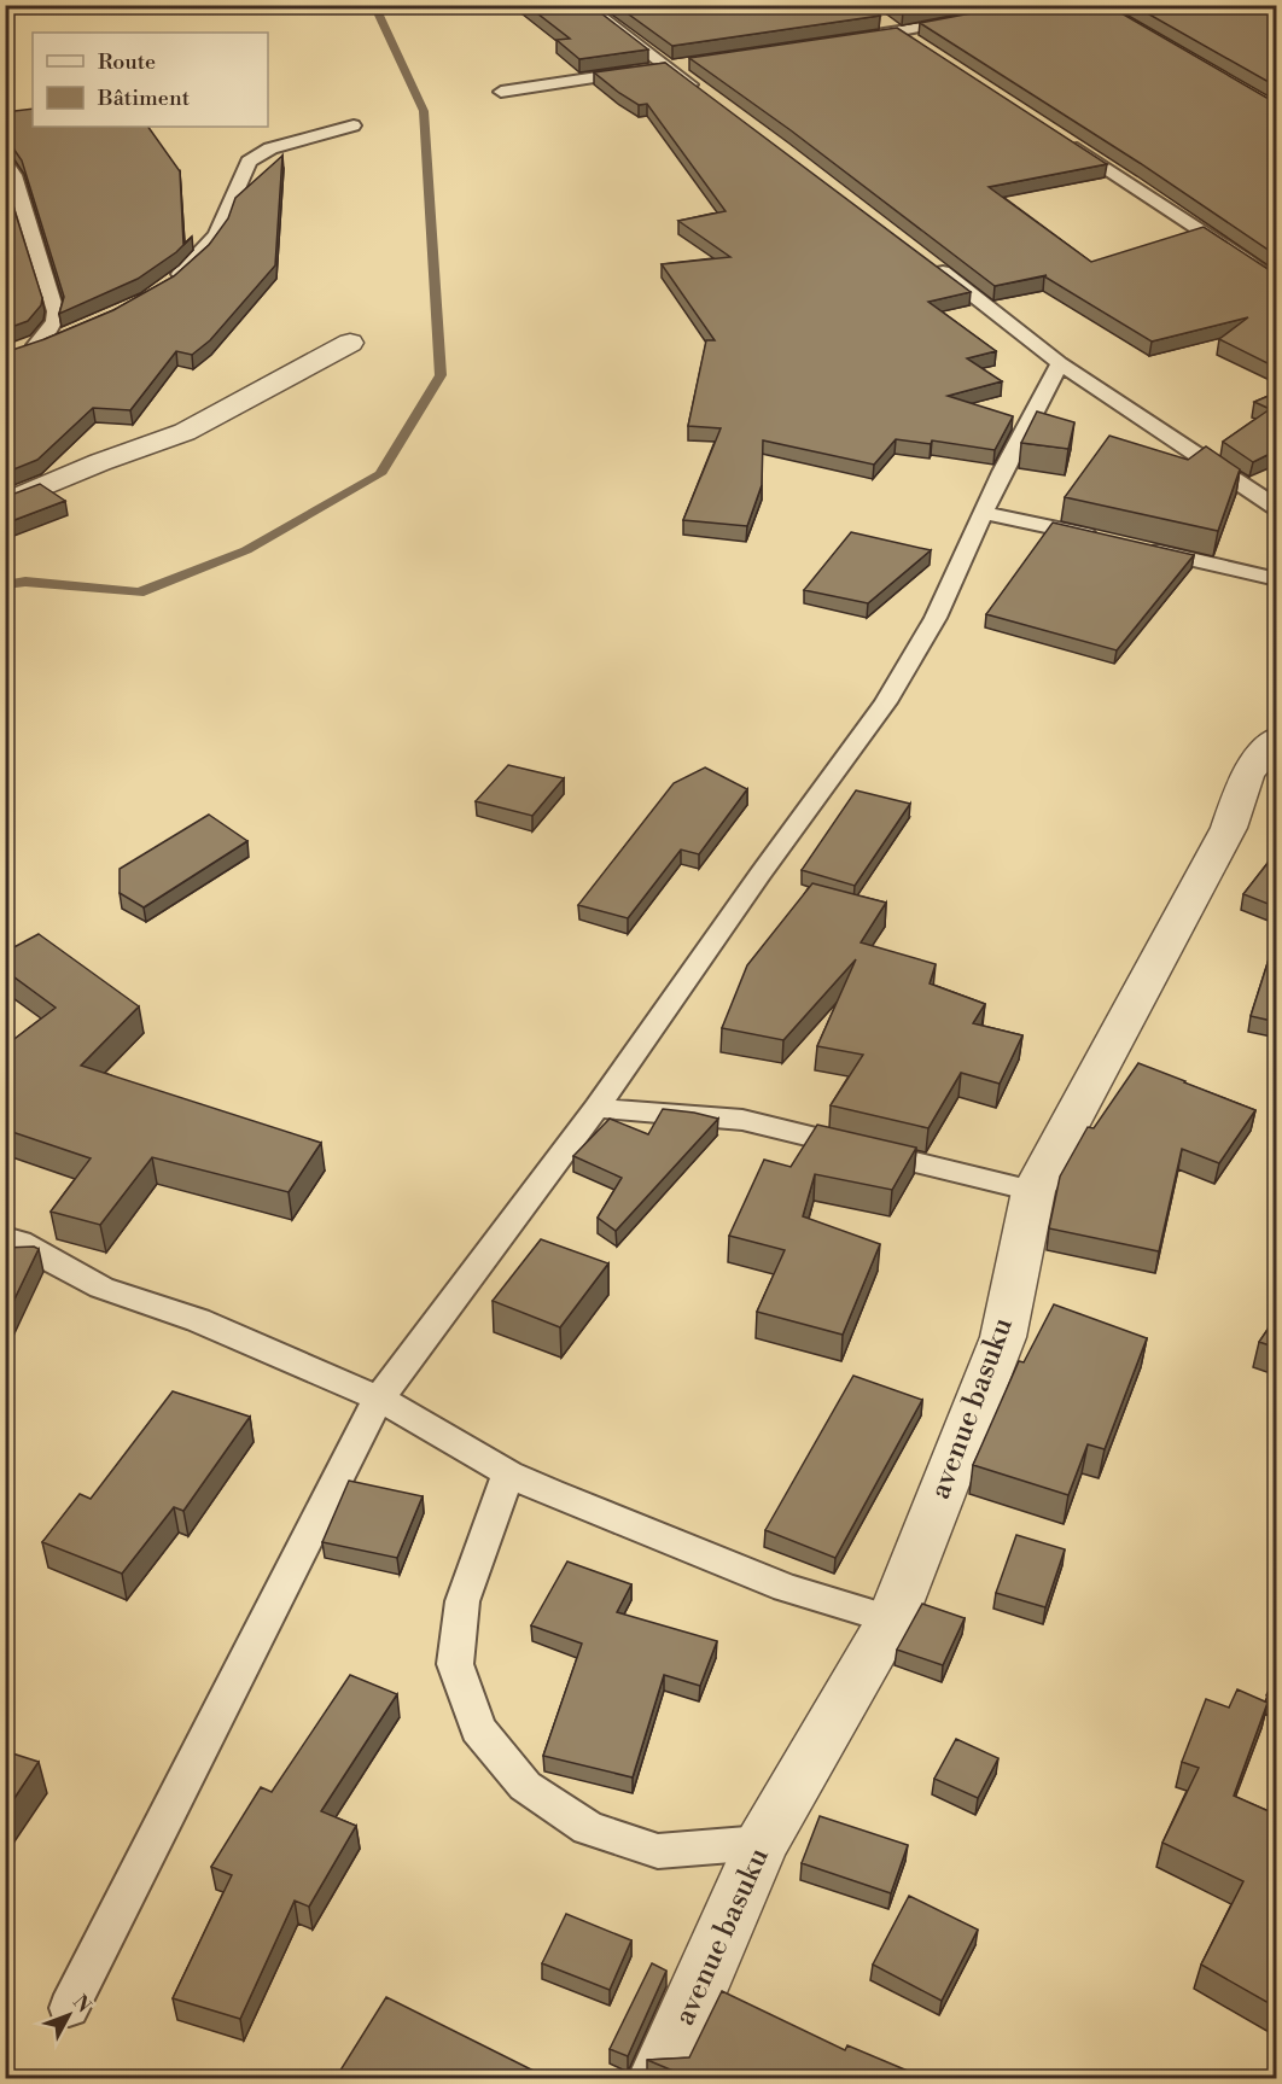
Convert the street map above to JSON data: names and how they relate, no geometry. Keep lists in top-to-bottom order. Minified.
{"streets":{"street":["avenue basuku"]},"legend":["Route","Bâtiment"],"north":"top right"}
